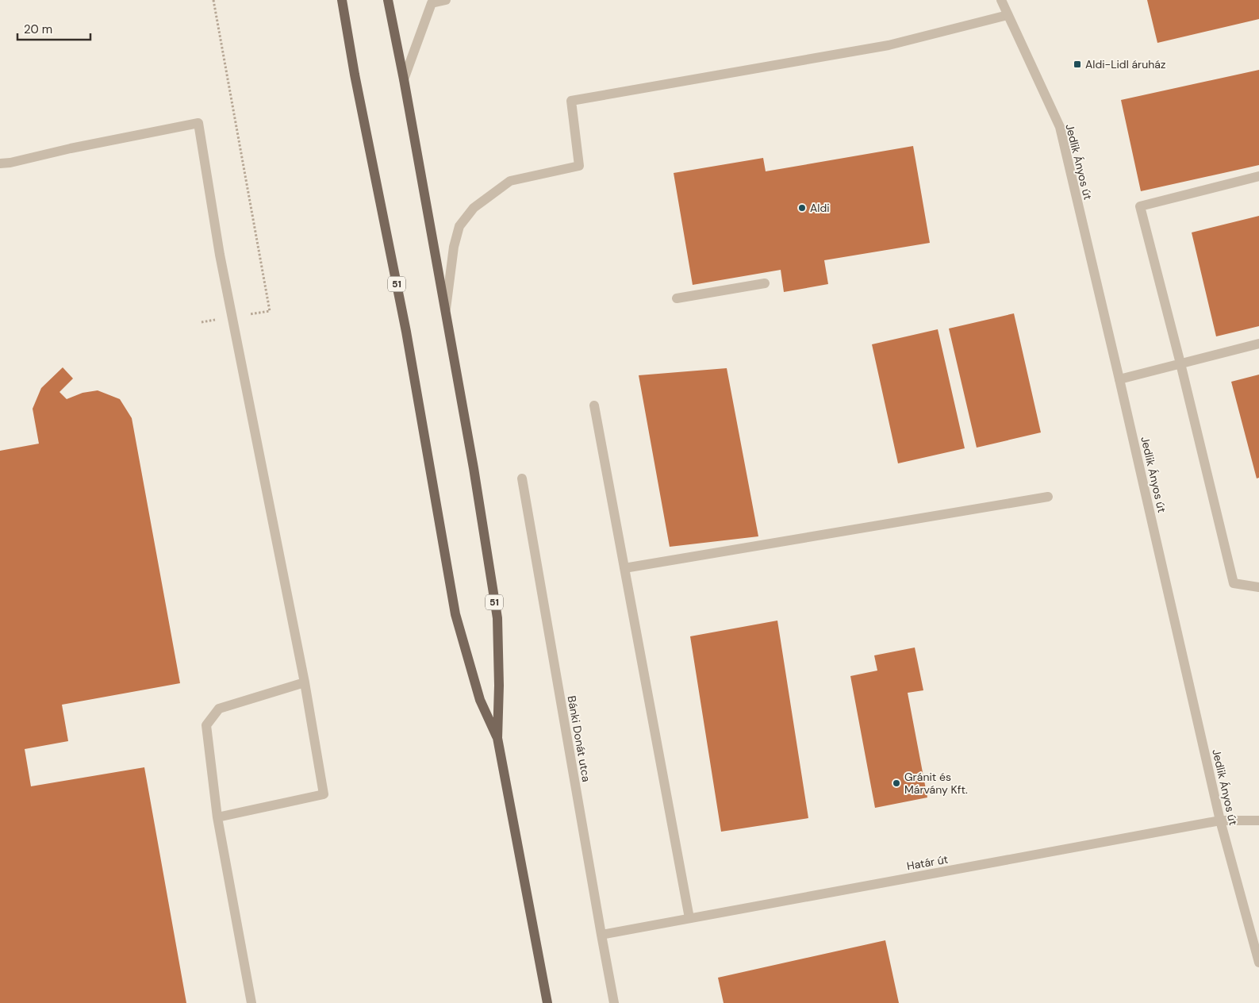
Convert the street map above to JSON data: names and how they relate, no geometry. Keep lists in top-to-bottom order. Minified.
{"streets":{"main road":["51"],"street":["Jedlik Ányos út","Bánki Donát utca","Határ út"]},"crossings":[["Jedlik Ányos út","Határ út"],["Bánki Donát utca","Határ út"]],"places":{"transit":["Aldi-Lidl áruház"],"other":["Aldi","Gránit és Márvány Kft."]},"scale_bar":"20 m"}
